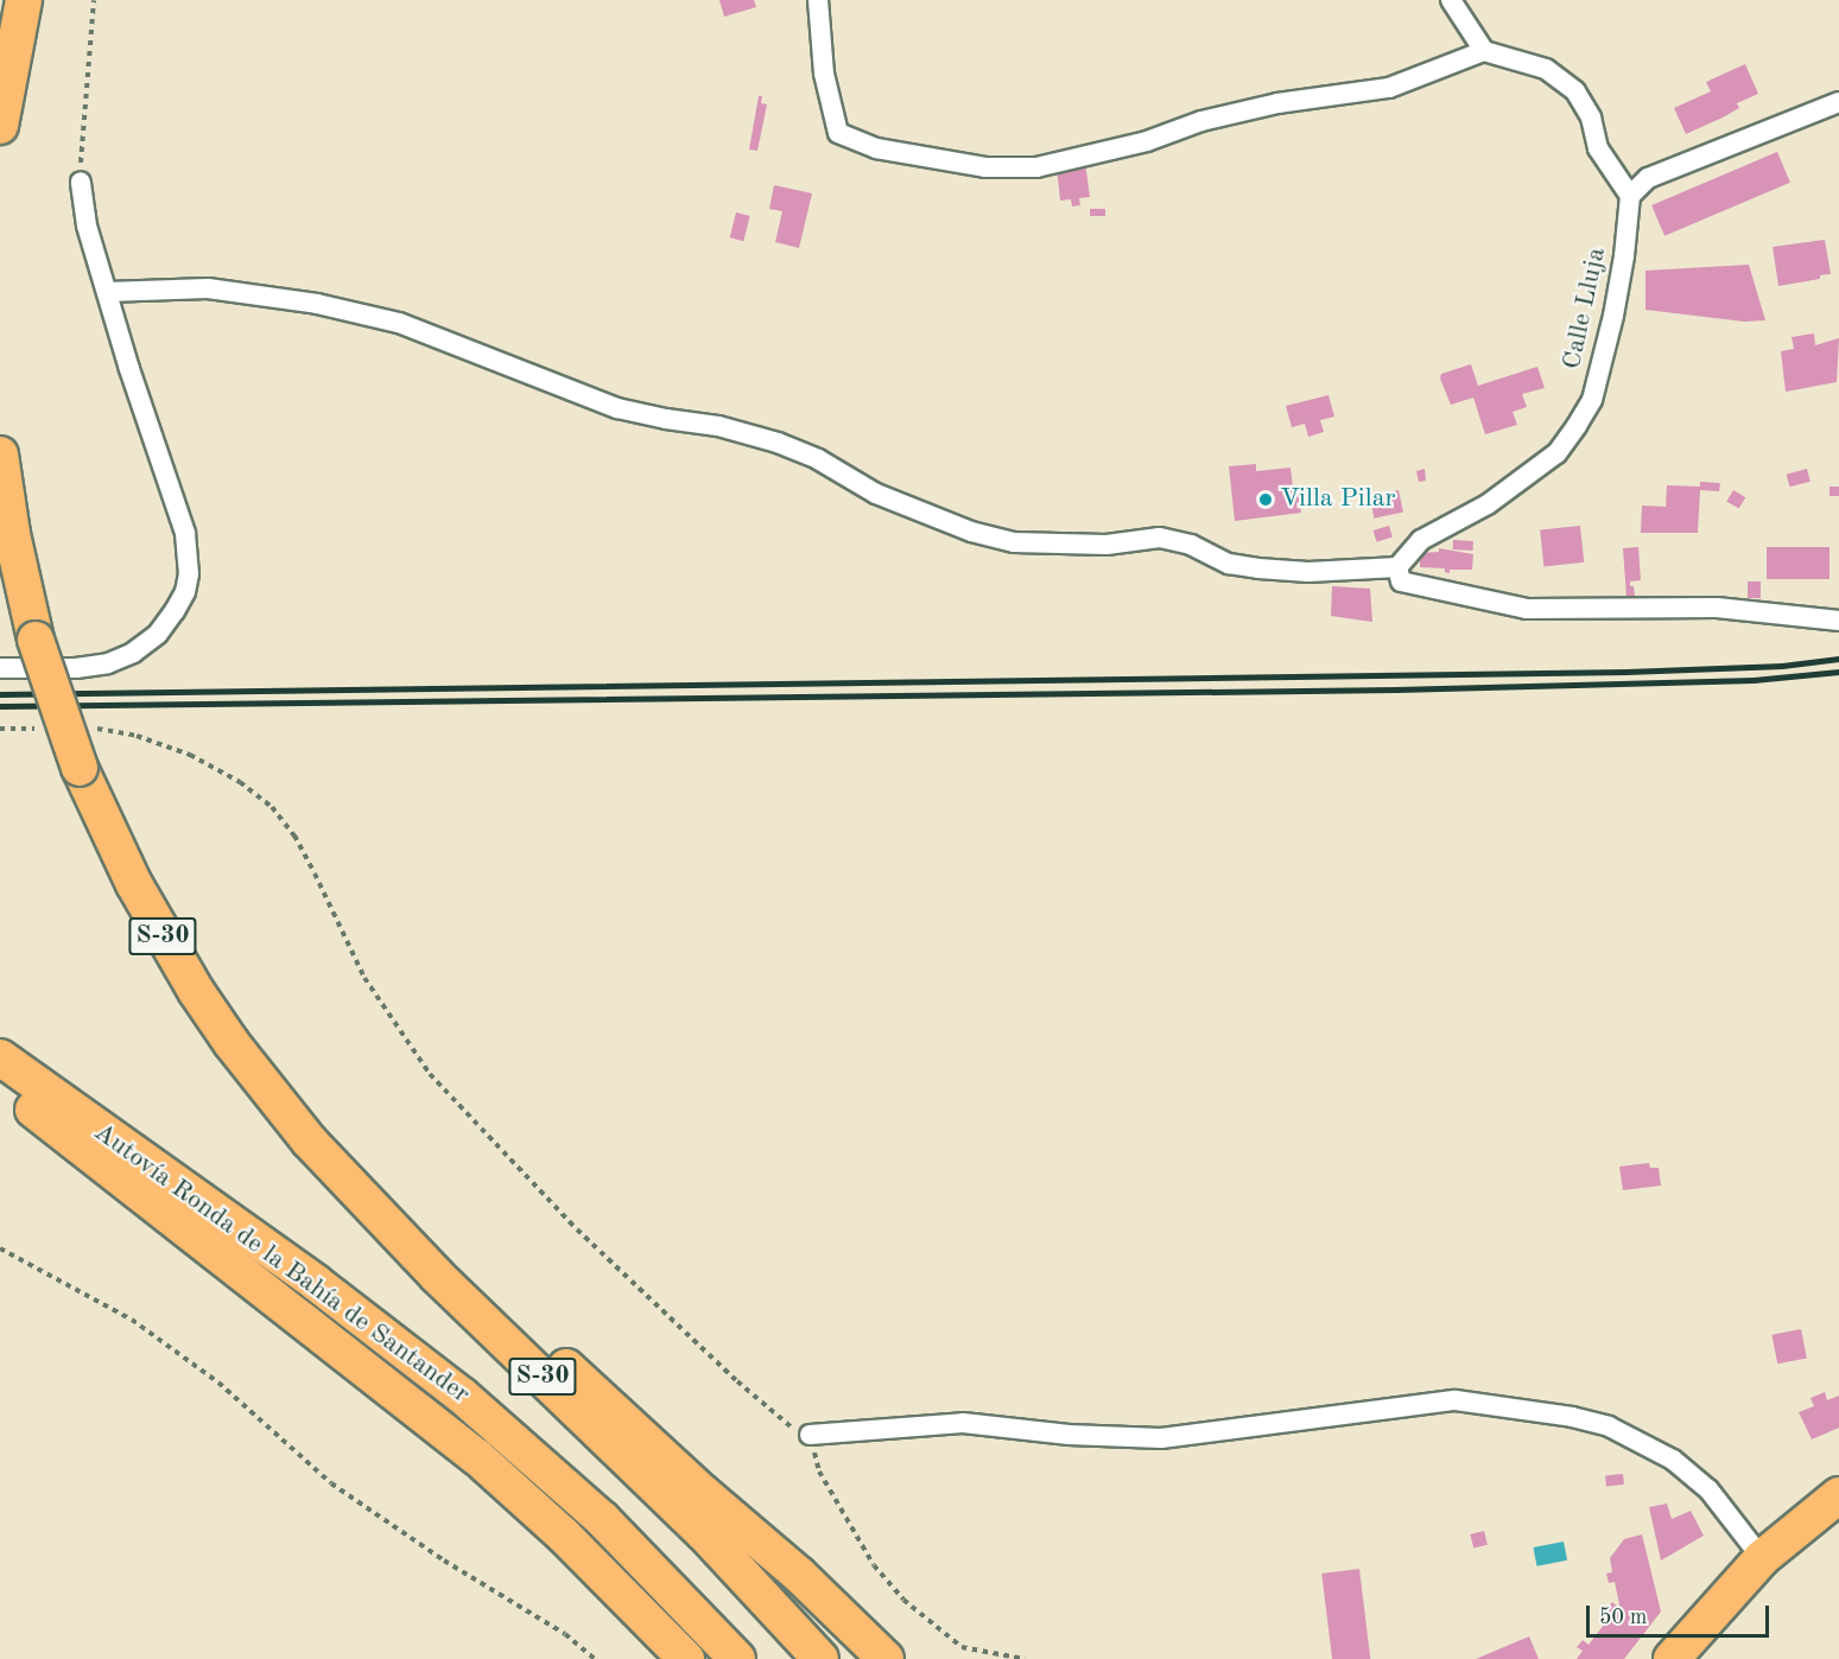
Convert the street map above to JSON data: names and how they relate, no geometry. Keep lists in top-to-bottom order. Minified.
{"streets":{"highway":["S-30","Autovía Ronda de la Bahía de Santander"],"street":["Calle Lluja"]},"places":["Villa Pilar"],"scale_bar":"50 m"}
